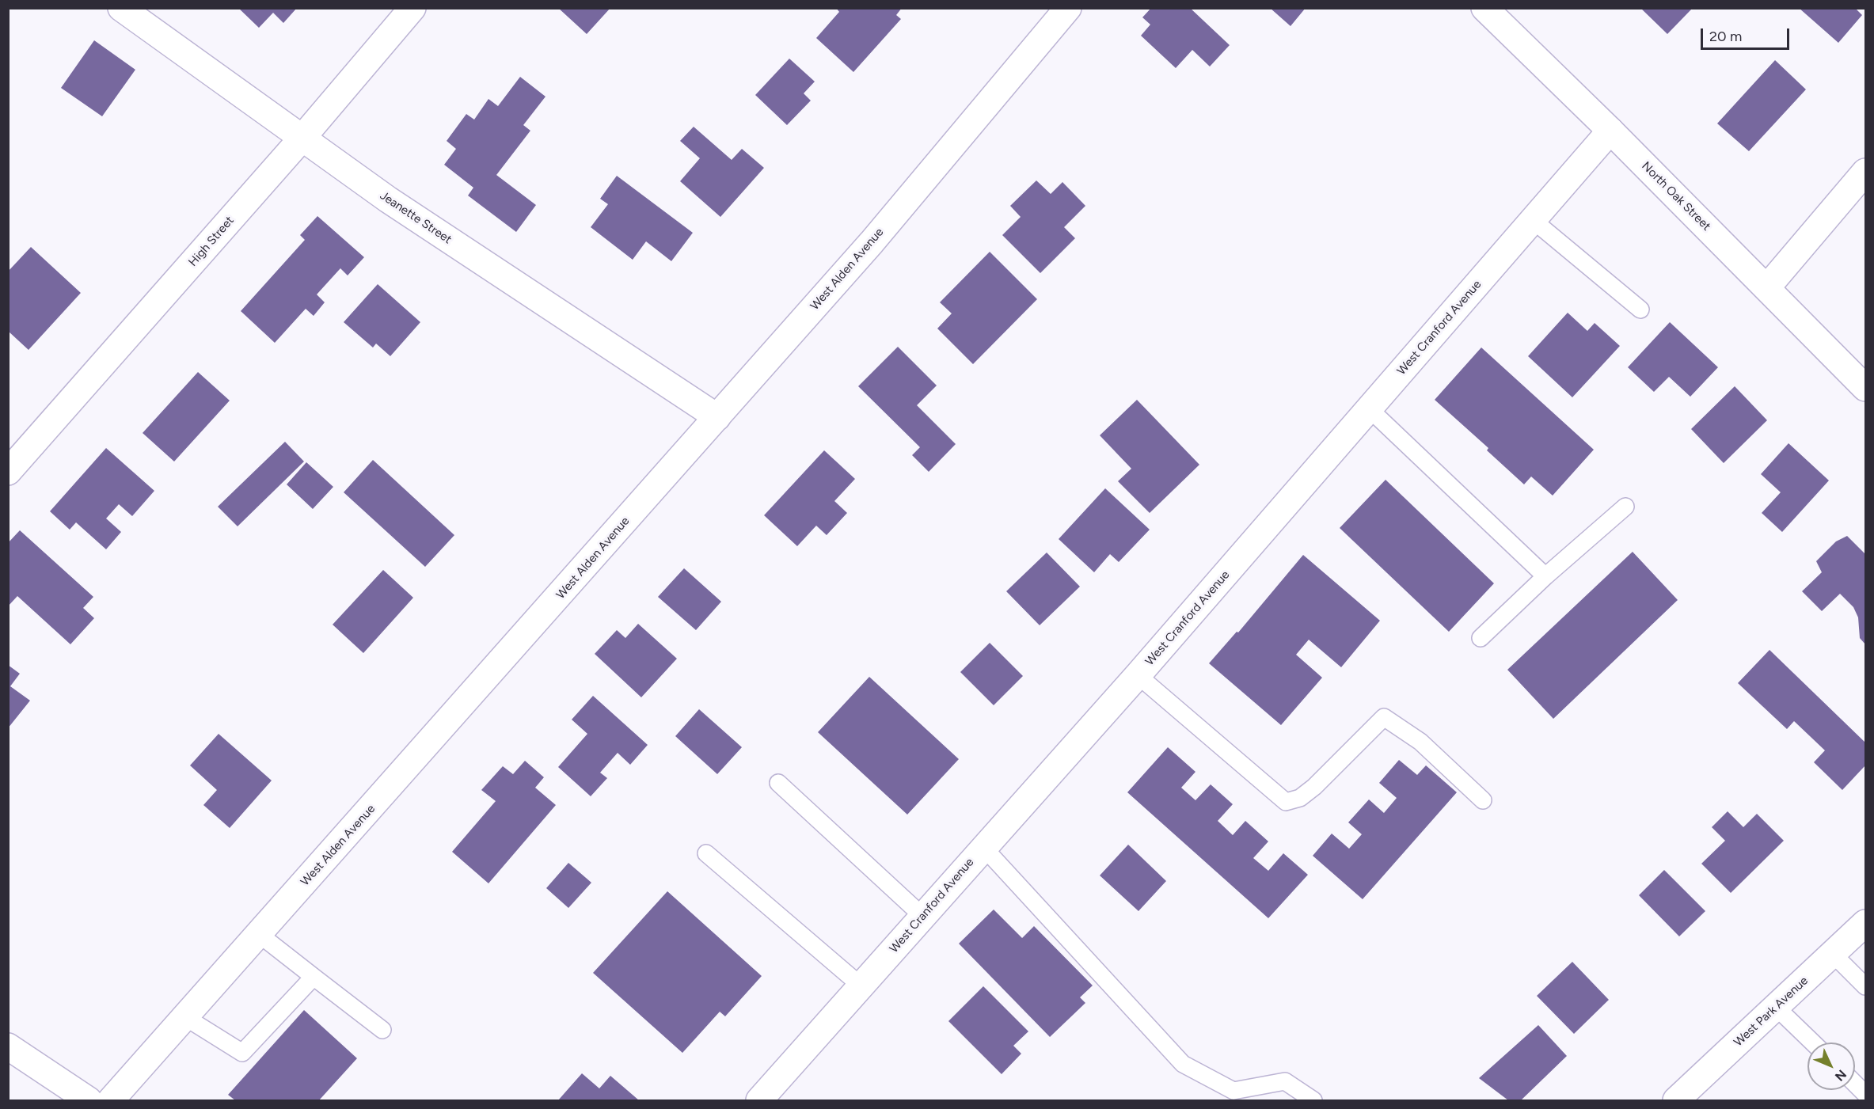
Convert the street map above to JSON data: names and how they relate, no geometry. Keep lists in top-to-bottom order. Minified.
{"streets":{"street":["North Oak Street","Jeanette Street","High Street","West Alden Avenue","West Cranford Avenue","West Park Avenue"]},"crossings":[["North Oak Street","West Cranford Avenue"],["Jeanette Street","High Street"],["Jeanette Street","West Alden Avenue"]],"scale_bar":"20 m","north":"bottom right"}
